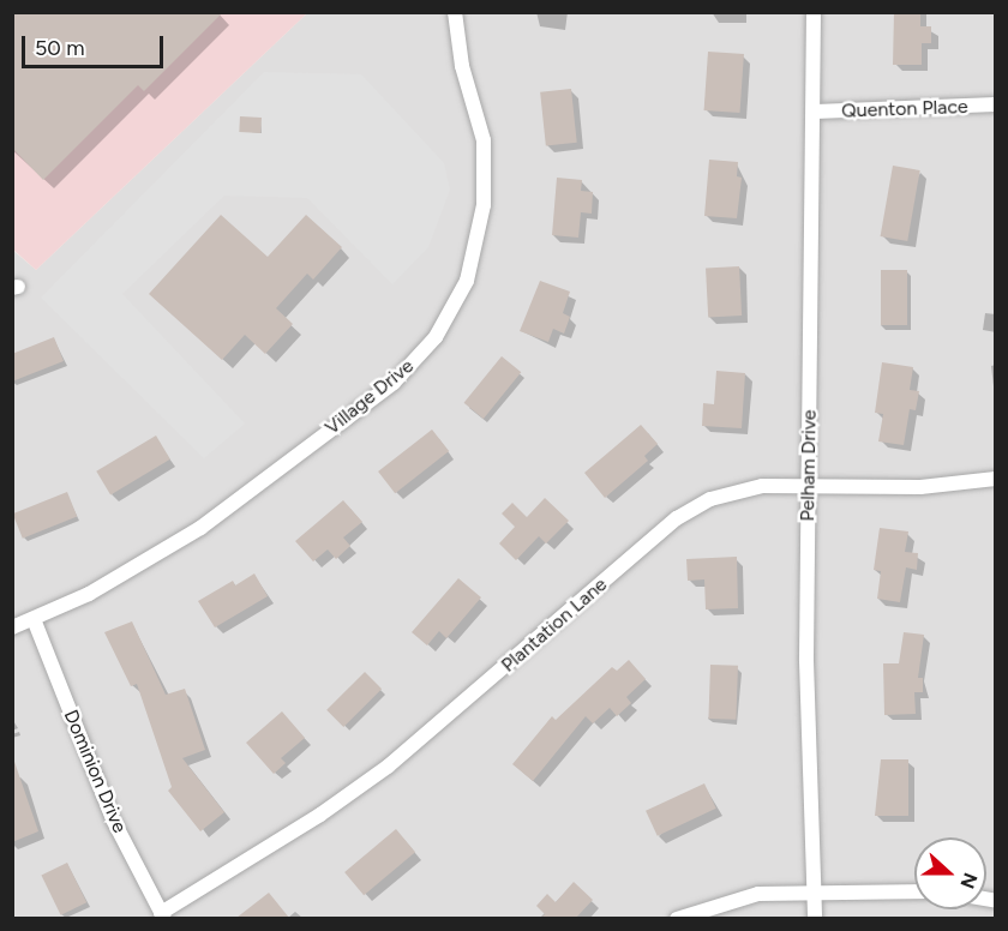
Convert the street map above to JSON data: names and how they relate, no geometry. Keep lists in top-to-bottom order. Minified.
{"streets":{"street":["Quenton Place","Village Drive","Pelham Drive","Plantation Lane","Dominion Drive"]},"crossings":[["Quenton Place","Pelham Drive"],["Village Drive","Dominion Drive"],["Pelham Drive","Plantation Lane"],["Plantation Lane","Dominion Drive"]],"scale_bar":"50 m","north":"right"}
